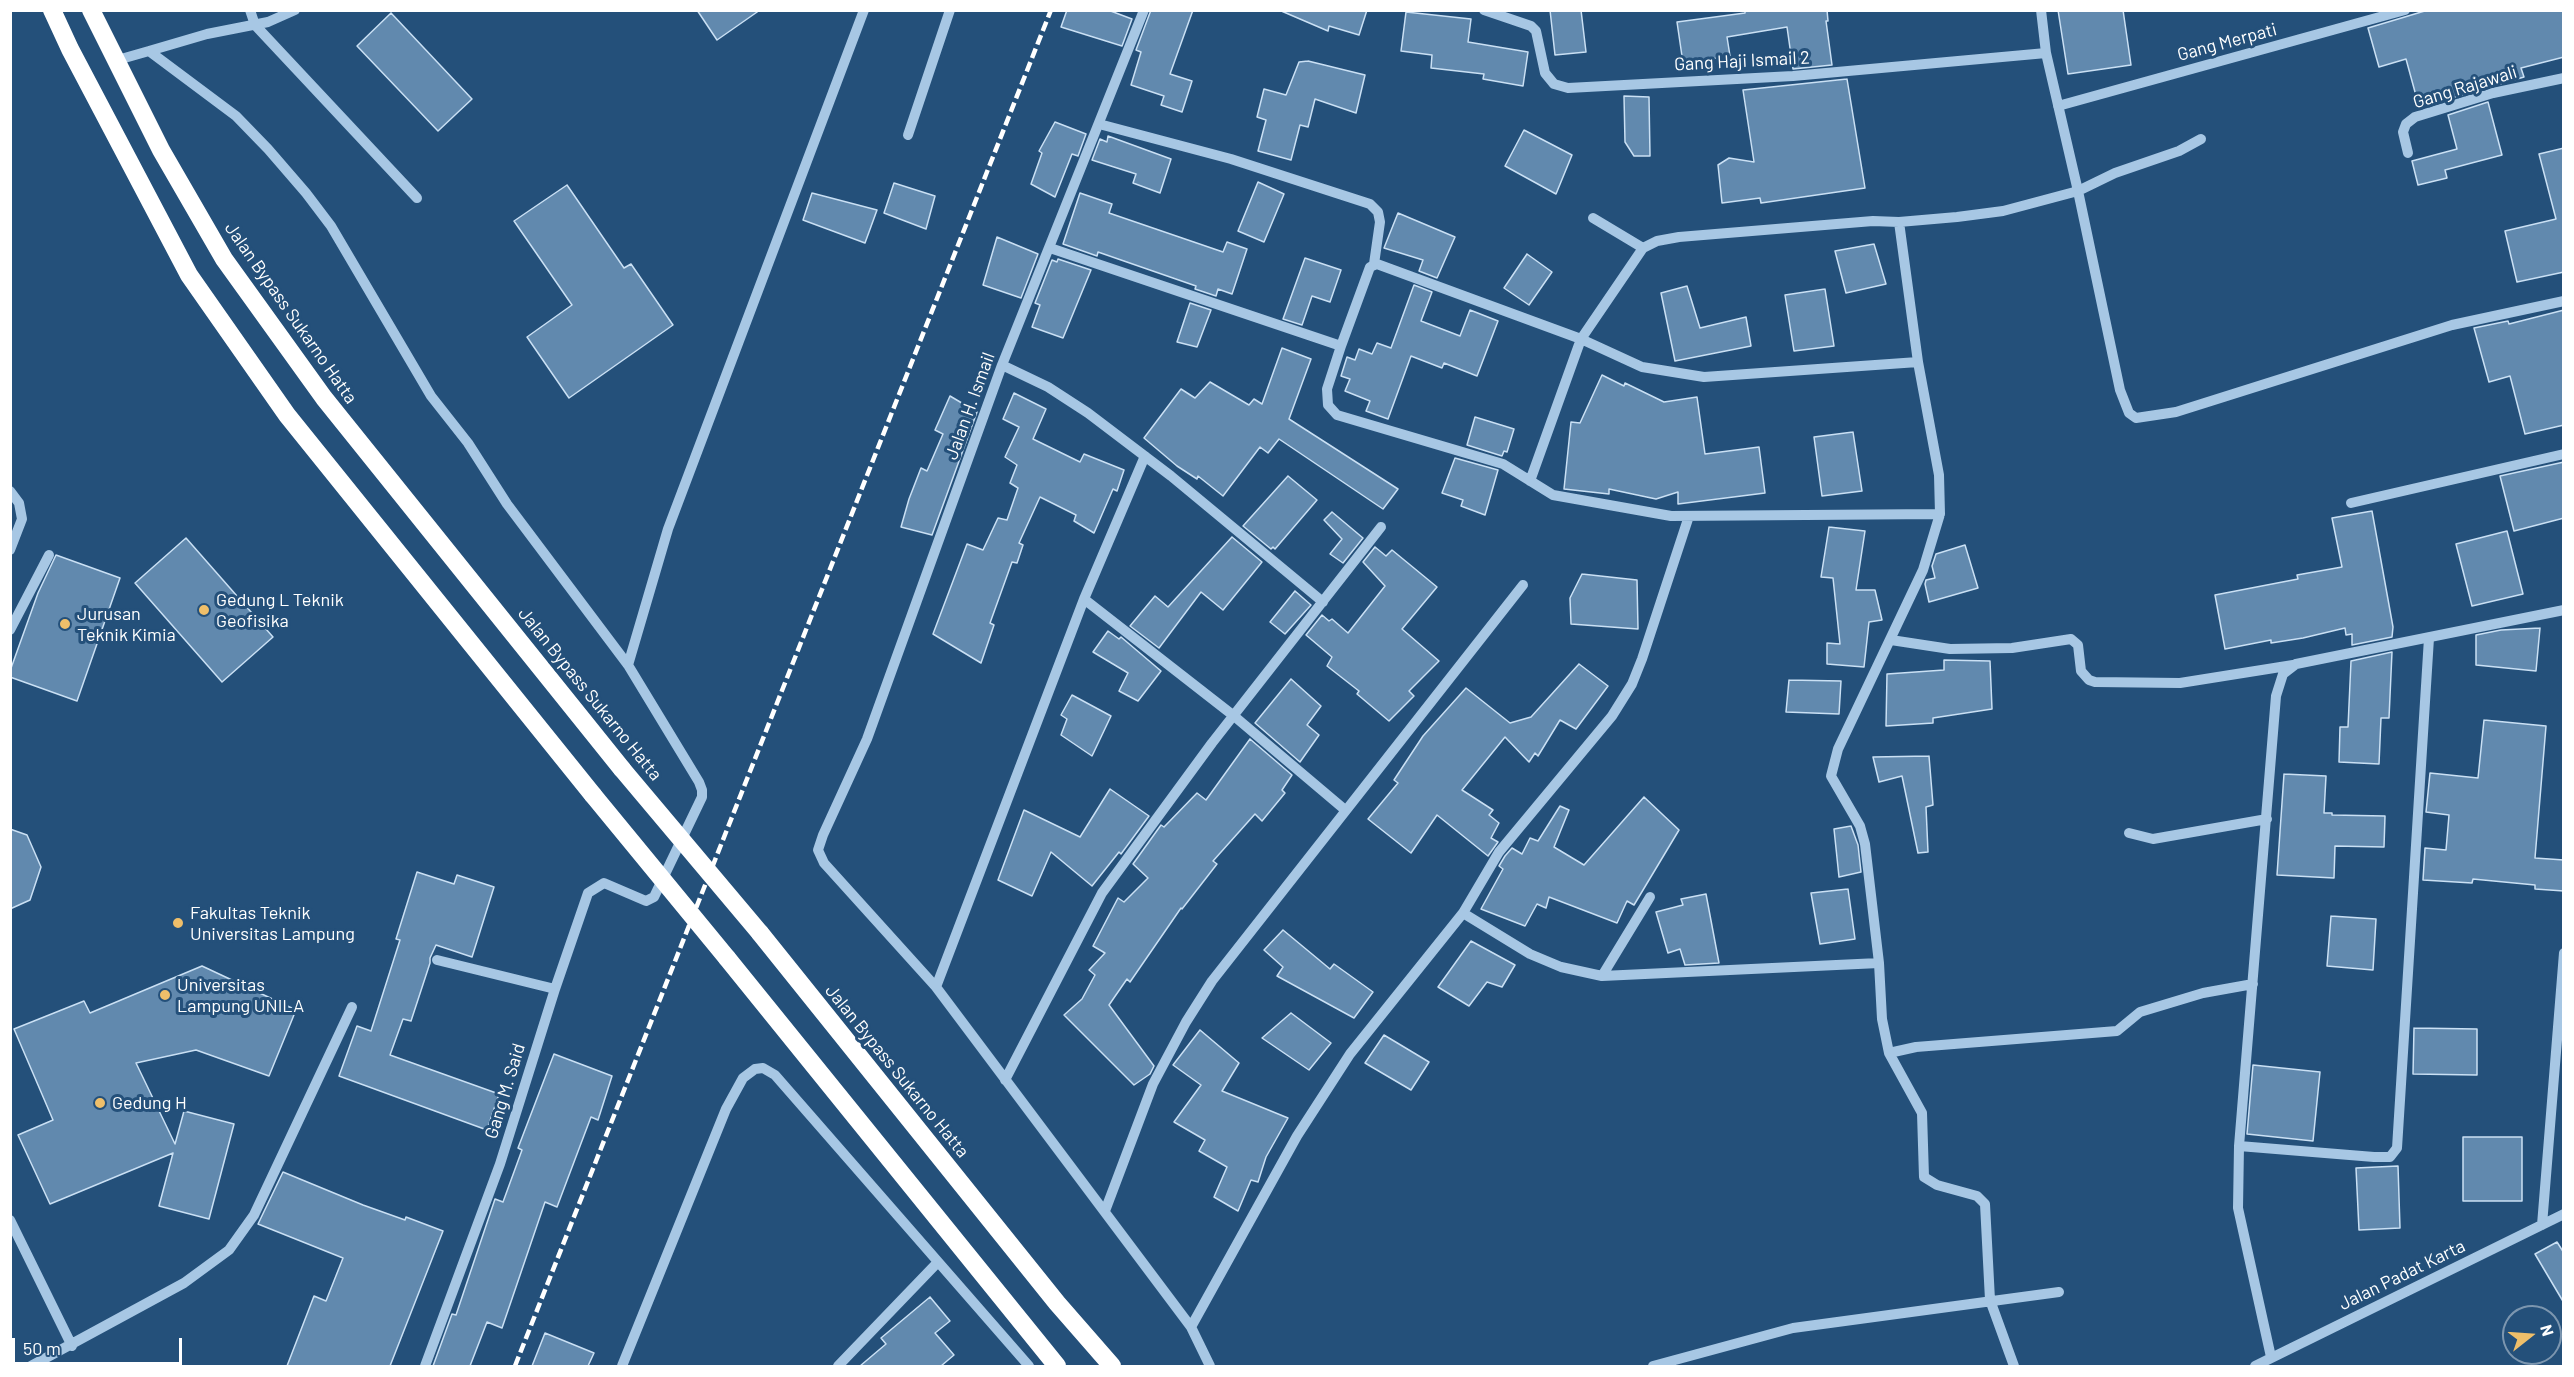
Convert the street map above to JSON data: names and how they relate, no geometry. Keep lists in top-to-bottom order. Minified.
{"streets":{"highway":["Jalan Bypass Sukarno Hatta"],"street":["Gang Merpati","Gang Haji Ismail 2","Gang Rajawali","Jalan H. Ismail","Gang M. Said","Jalan Padat Karta"]},"places":["Gedung L Teknik Geofisika","Jurusan Teknik Kimia","Fakultas Teknik Universitas Lampung","Universitas Lampung UNILA","Gedung H"],"scale_bar":"50 m","north":"right"}
